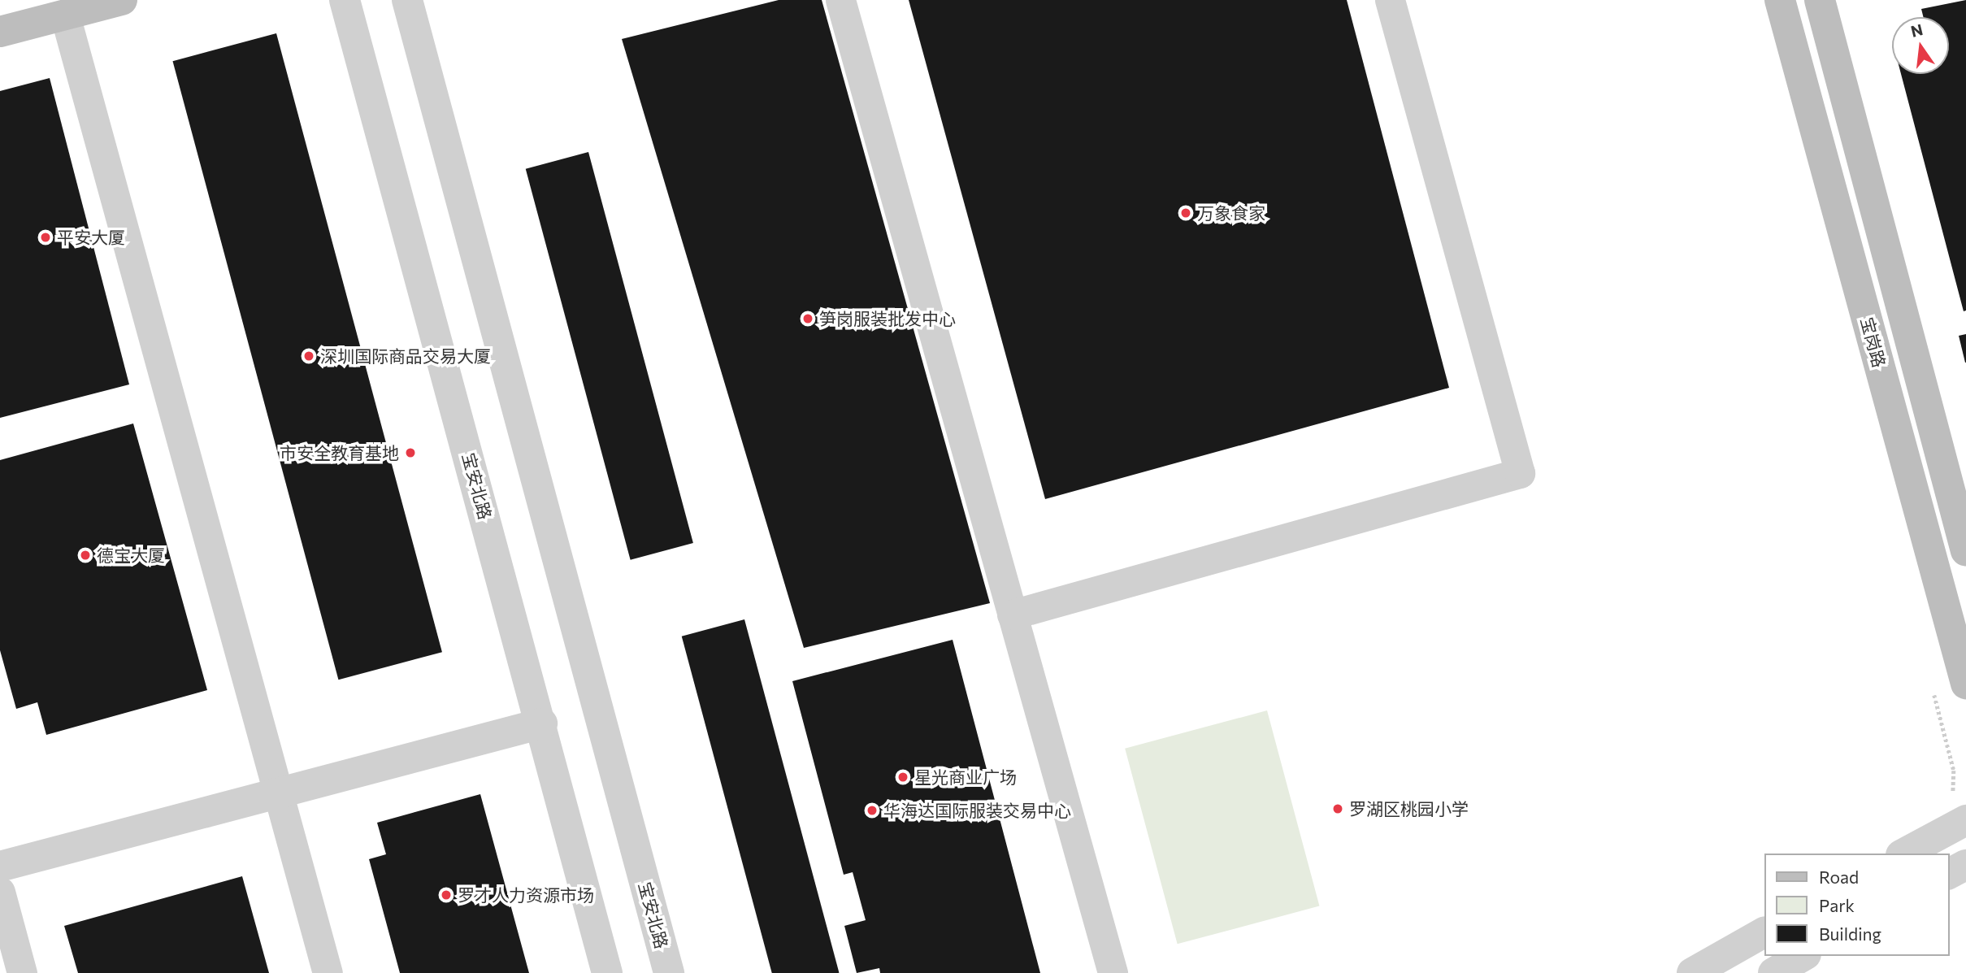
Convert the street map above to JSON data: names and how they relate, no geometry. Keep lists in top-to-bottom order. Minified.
{"streets":{"main road":["宝岗路"],"street":["宝安北路"]},"places":["万象食家","平安大厦","笋岗服装批发中心","深圳国际商品交易大厦","市安全教育基地","德宝大厦","星光商业广场","罗湖区桃园小学","华海达国际服装交易中心","罗才人力资源市场"],"legend":["Road","Park","Building"],"north":"top"}
